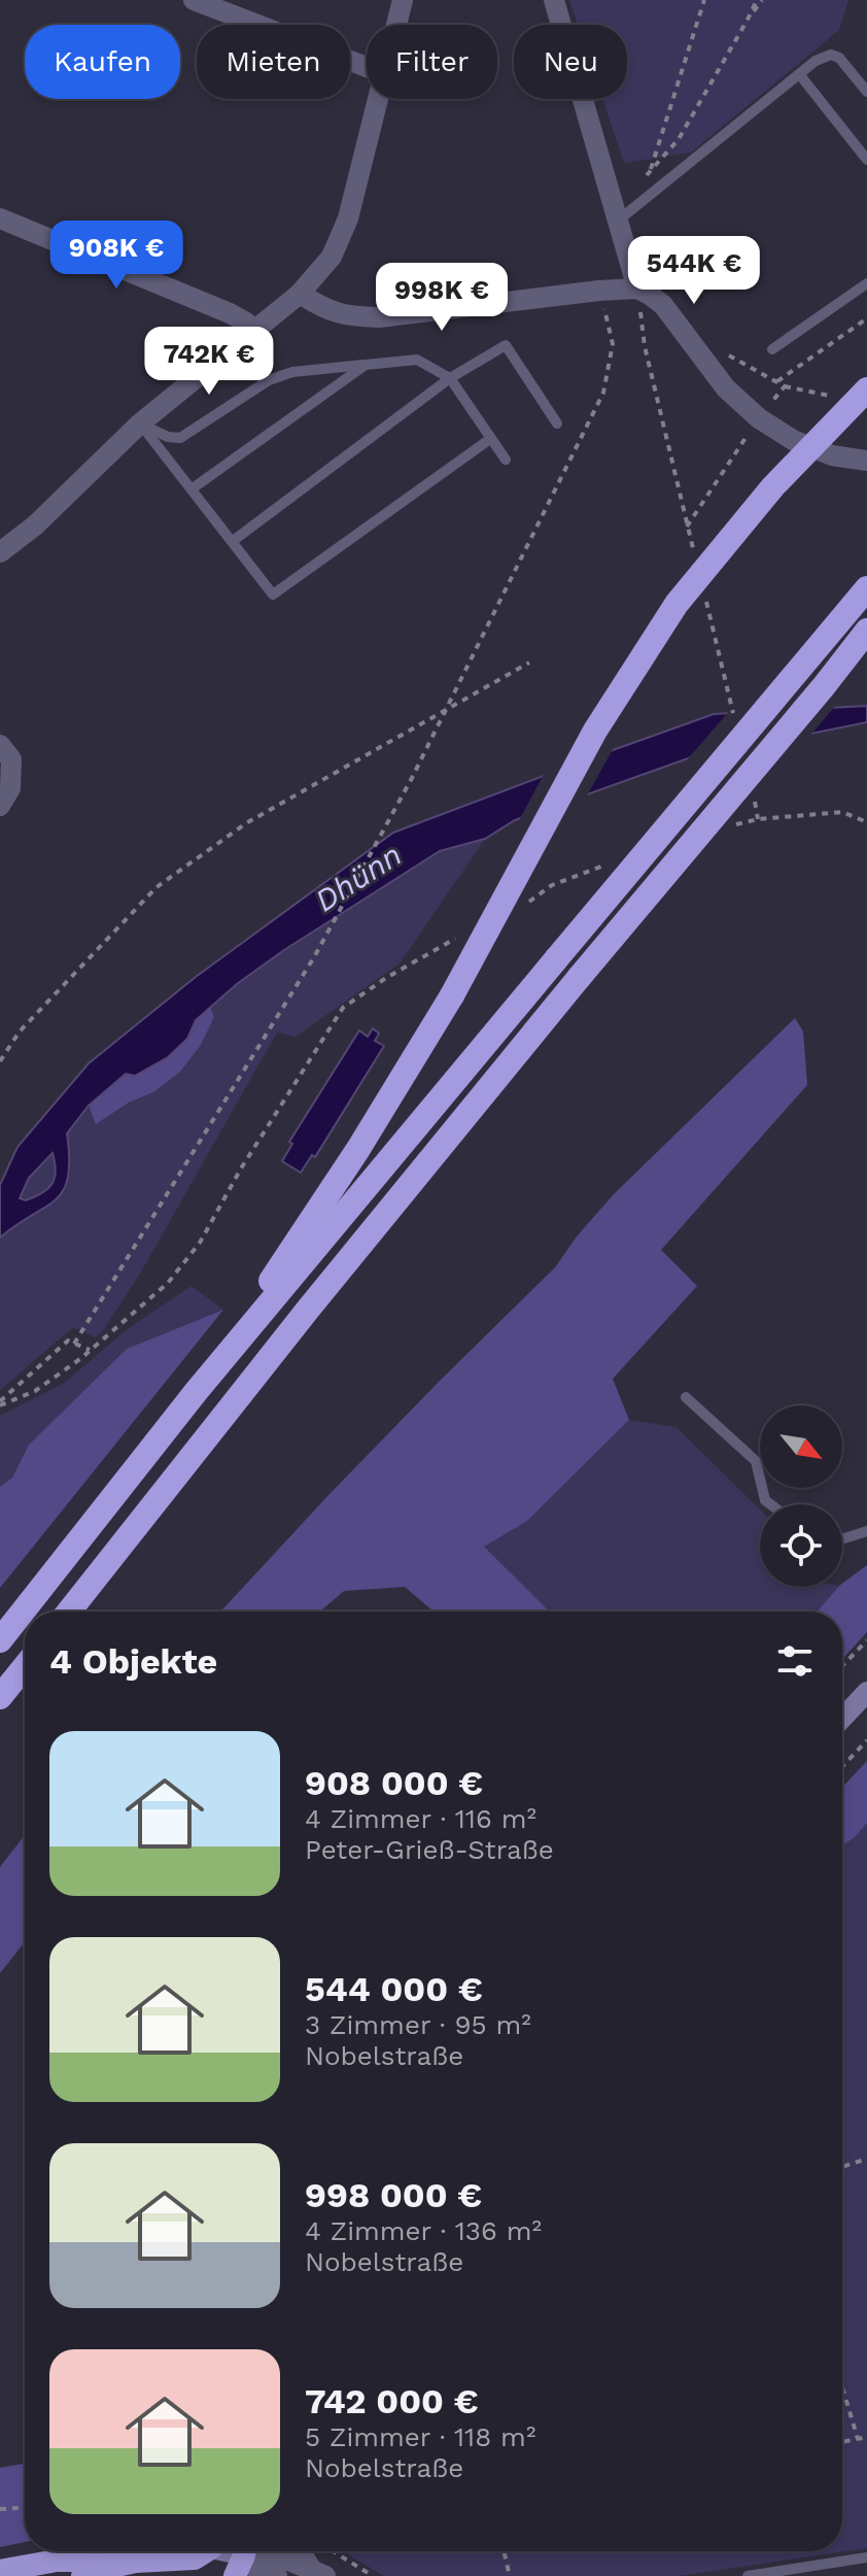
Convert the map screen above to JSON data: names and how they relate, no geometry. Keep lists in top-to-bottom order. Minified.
{"water":["Dhünn"],"north":"bottom right","page":{"chip":["Kaufen","Mieten","Filter","Neu"],"price":["908K €","544K €","998K €","742K €"],"heading":"4 Objekte","list":[{"name":"908 000 €","note":"4 Zimmer · 116 m² · Peter-Grieß-Straße"},{"name":"544 000 €","note":"3 Zimmer · 95 m² · Nobelstraße"},{"name":"998 000 €","note":"4 Zimmer · 136 m² · Nobelstraße"},{"name":"742 000 €","note":"5 Zimmer · 118 m² · Nobelstraße"}]}}
